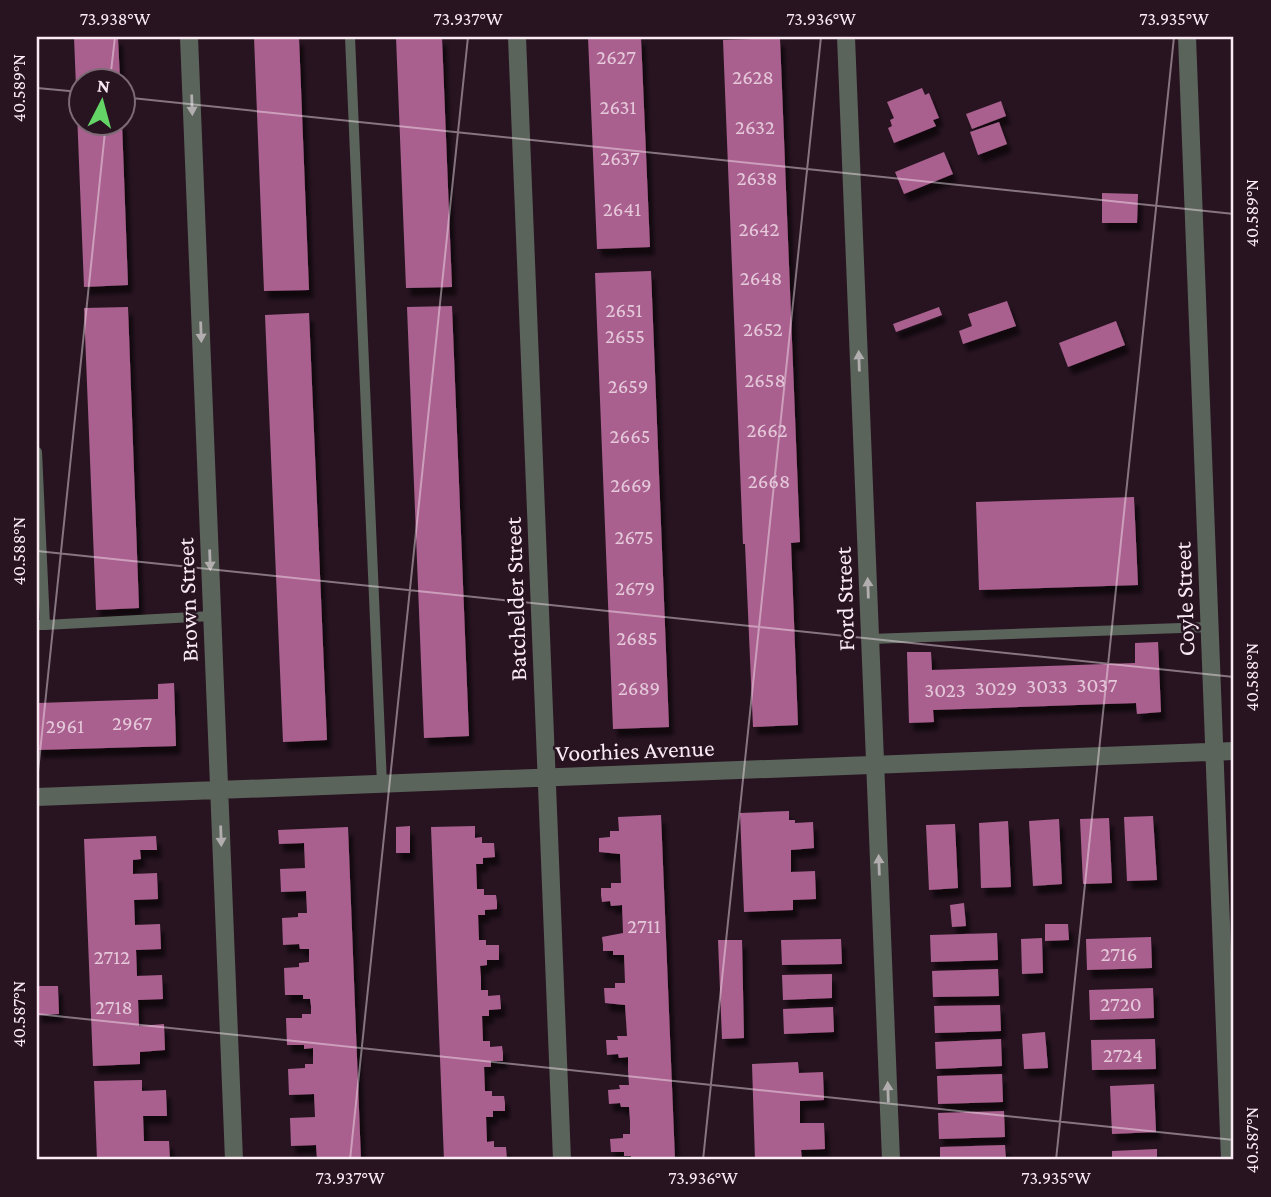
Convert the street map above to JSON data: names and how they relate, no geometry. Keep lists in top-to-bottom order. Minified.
{"streets":{"street":["Batchelder Street","Ford Street","Coyle Street","Brown Street","Voorhies Avenue"]},"crossings":[["Batchelder Street","Voorhies Avenue"],["Ford Street","Voorhies Avenue"],["Coyle Street","Voorhies Avenue"],["Brown Street","Voorhies Avenue"]],"one_way":["Ford Street","Brown Street"],"house_numbers":["2627","2628","2631","2632","2637","2638","2641","2642","2648","2651","2652","2655","2658","2659","2662","2665","2668","2669","2675","2679","2685","3037","3033","2689","3029","3023","2967","2961","2711","2716","2712","2720","2718","2724"],"north":"top","coordinates":["73.938°W","73.937°W","73.936°W","73.935°W","40.589°N","40.588°N","40.587°N"]}
